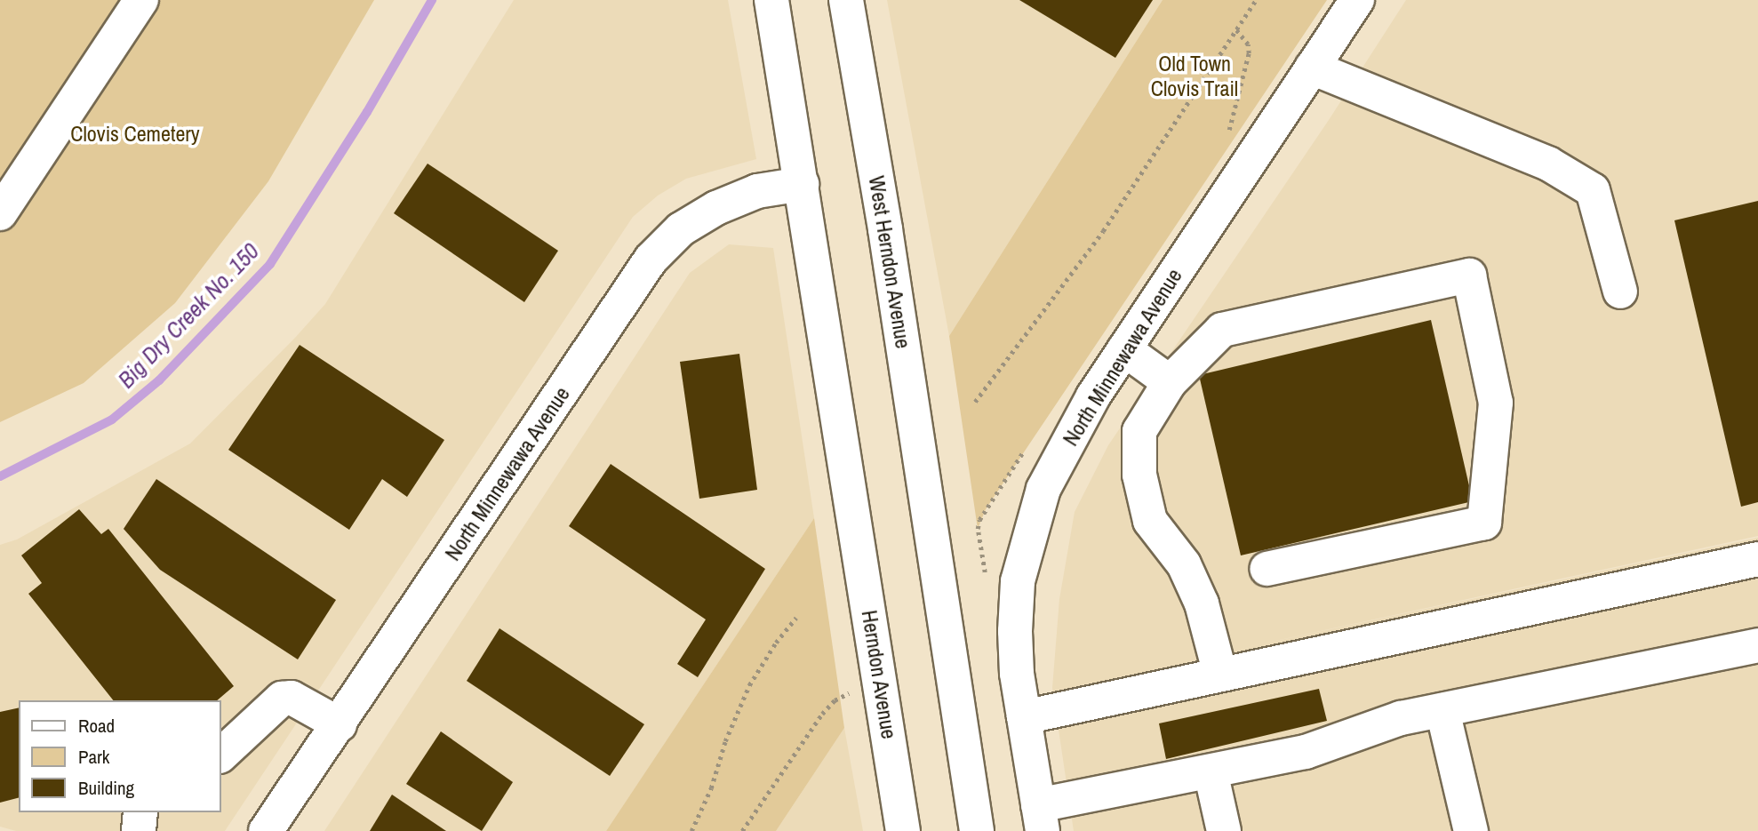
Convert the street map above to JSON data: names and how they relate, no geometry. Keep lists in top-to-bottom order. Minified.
{"streets":{"street":["West Herndon Avenue","North Minnewawa Avenue","Herndon Avenue"]},"crossings":[["North Minnewawa Avenue","Herndon Avenue"]],"water":["Big Dry Creek No. 150"],"parks":["Old Town Clovis Trail","Clovis Cemetery"],"legend":["Road","Park","Building"]}
